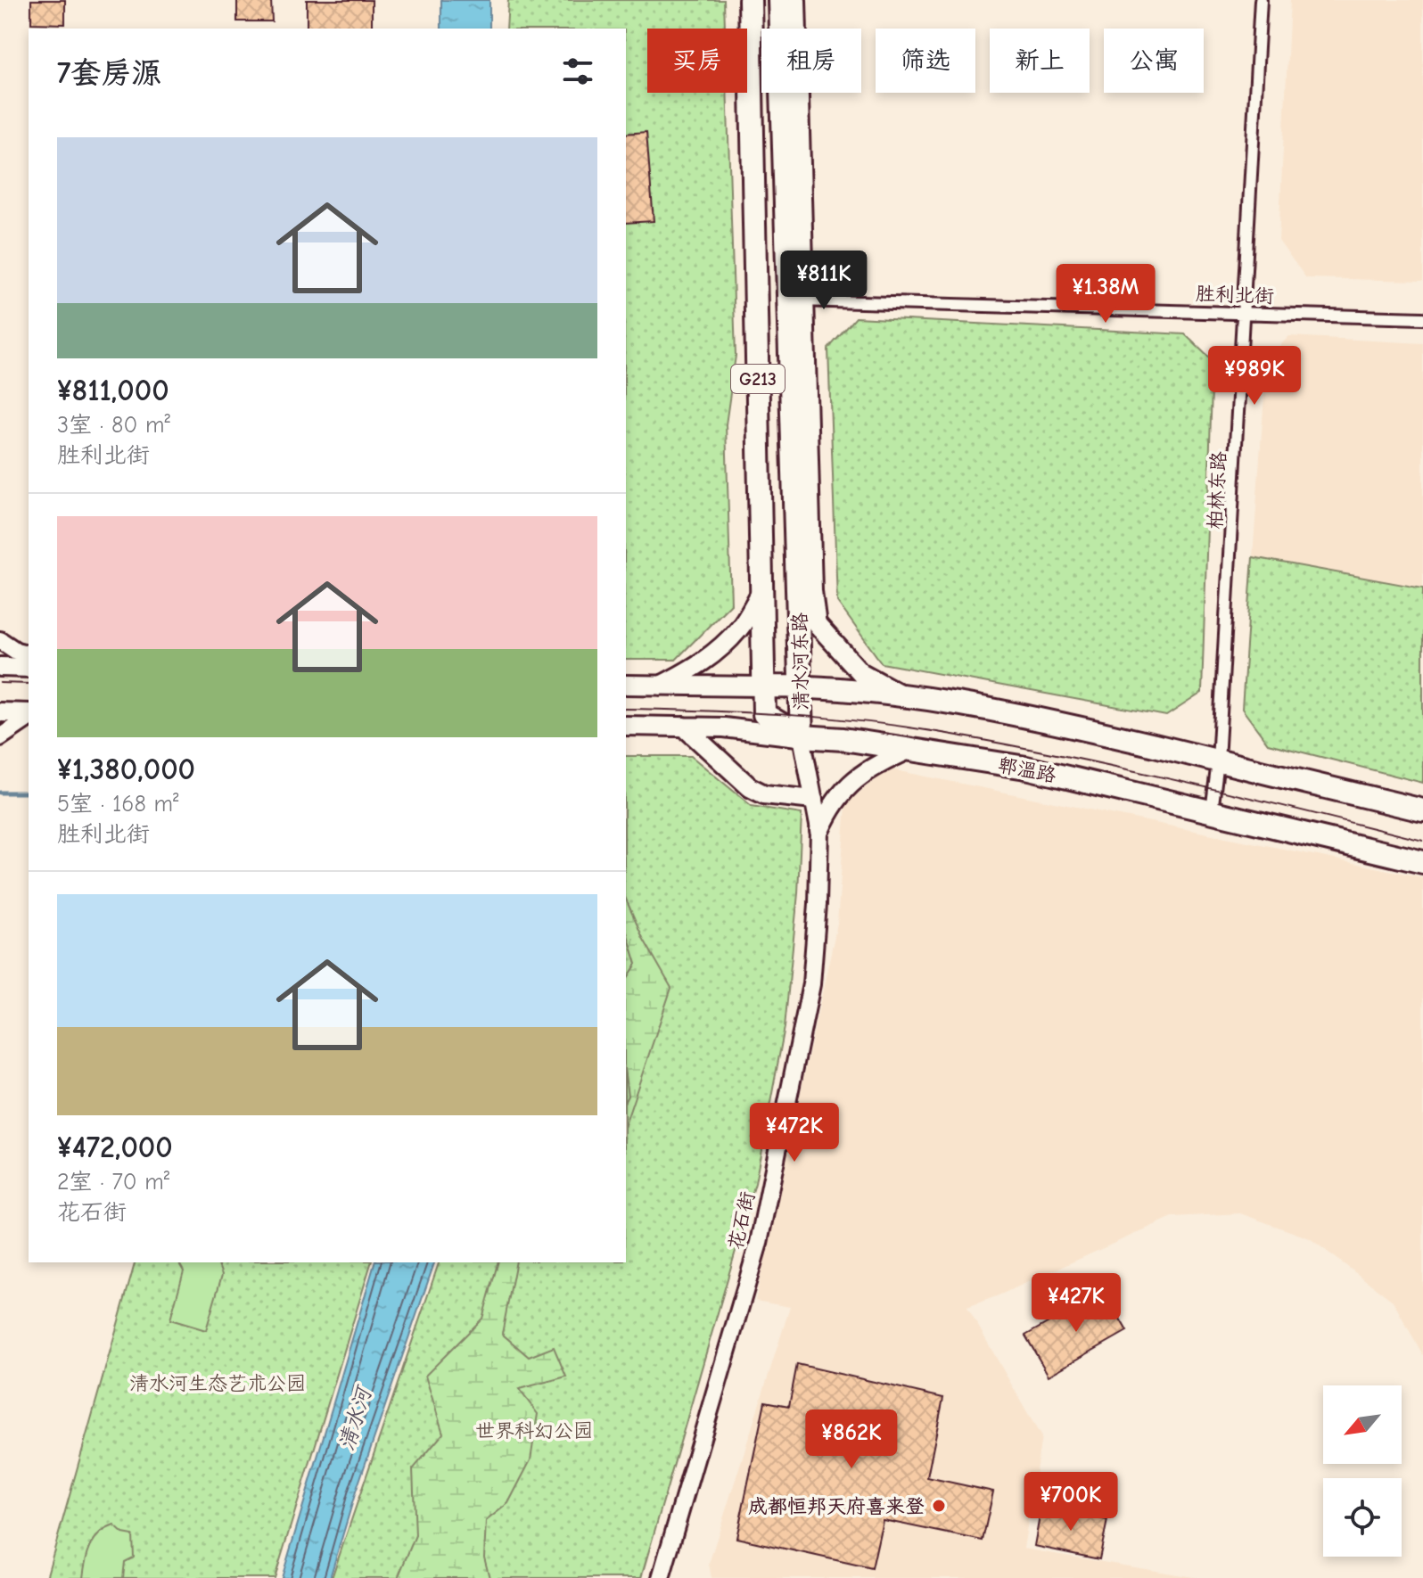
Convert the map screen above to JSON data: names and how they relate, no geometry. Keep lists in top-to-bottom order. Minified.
{"streets":{"highway":["G213","清水河东路","郫温路"],"street":["胜利北街","柏林东路","花石街"]},"crossings":[["胜利北街","柏林东路"],["胜利北街","清水河东路"],["柏林东路","郫温路"],["清水河东路","郫温路"],["清水河东路","花石街"],["郫温路","花石街"]],"water":["清水河"],"parks":["清水河生态艺术公园","世界科幻公园"],"places":["成都恒邦天府喜来登"],"north":"bottom left","page":{"chip":["买房","租房","筛选","新上","公寓"],"heading":"7套房源","list":[{"name":"¥811,000","note":"3室 · 80 m² · 胜利北街"},{"name":"¥1,380,000","note":"5室 · 168 m² · 胜利北街"},{"name":"¥472,000","note":"2室 · 70 m² · 花石街"}],"price":["¥811K","¥1.38M","¥989K","¥472K","¥427K","¥862K","¥700K"]}}
